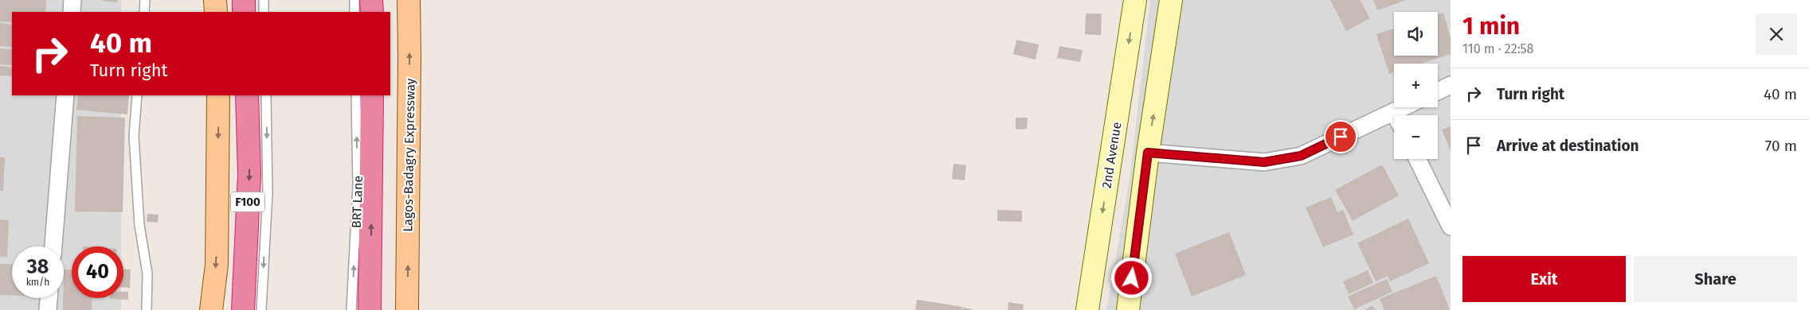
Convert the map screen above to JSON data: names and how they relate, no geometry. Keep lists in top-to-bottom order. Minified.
{"streets":{"highway":["F100"],"main road":["Lagos-Badagry Expressway"],"street":["2nd Avenue"],"lane":["BRT Lane"]},"one_way":["BRT Lane"],"page":{"heading":["1 min","110 m · 22:58"],"map_buttons":["+","−"],"turn":["40 m","Turn right"],"list":[{"name":"Turn right","value":"40 m"},{"name":"Arrive at destination","value":"70 m"}],"speed":"38 km/h","limit":"40","buttons":["Exit","Share"]}}
